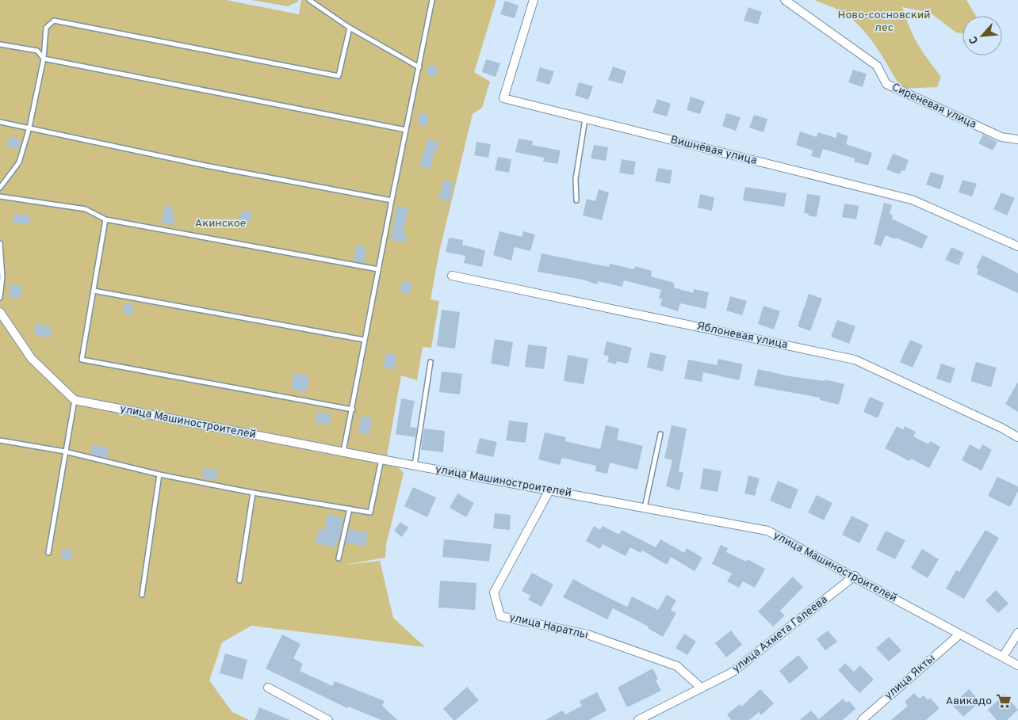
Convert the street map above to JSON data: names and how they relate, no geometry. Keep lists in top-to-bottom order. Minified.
{"streets":{"street":["Сиреневая улица","Вишнёвая улица","Яблоневая улица","улица Машиностроителей","улица Наратлы","улица Ахмета Галеева","улица Якты"]},"crossings":[["улица Машиностроителей","улица Наратлы"],["улица Машиностроителей","улица Ахмета Галеева"],["улица Машиностроителей","улица Якты"],["улица Наратлы","улица Ахмета Галеева"]],"parks":["Ново-сосновский лес","Акинское"],"places":{"supermarket":["Авикадо"]},"north":"bottom left"}
